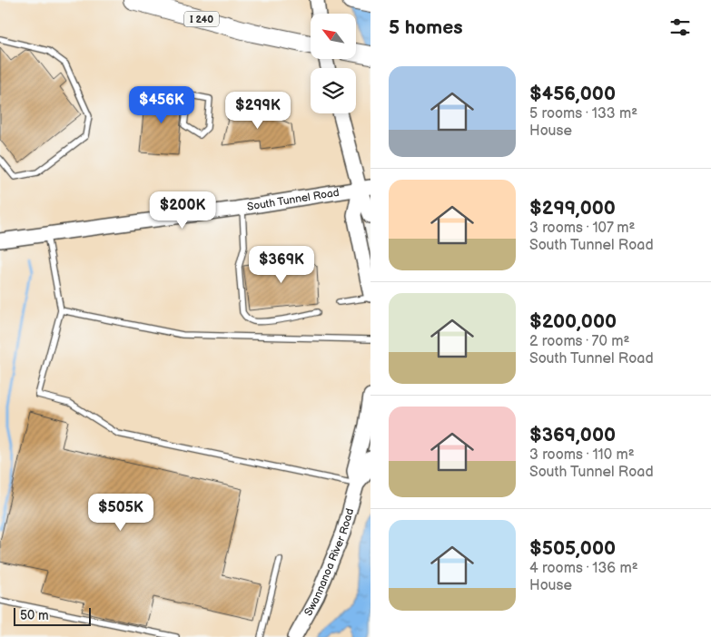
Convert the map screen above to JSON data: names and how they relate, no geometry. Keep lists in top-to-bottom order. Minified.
{"streets":{"highway":["I 240"],"main road":["South Tunnel Road","Swannanoa River Road"]},"scale_bar":"50 m","north":"top left","page":{"heading":"5 homes","list":[{"name":"$456,000","note":"5 rooms · 133 m² · House"},{"name":"$299,000","note":"3 rooms · 107 m² · South Tunnel Road"},{"name":"$200,000","note":"2 rooms · 70 m² · South Tunnel Road"},{"name":"$369,000","note":"3 rooms · 110 m² · South Tunnel Road"},{"name":"$505,000","note":"4 rooms · 136 m² · House"}],"price":["$456K","$299K","$200K","$369K","$505K"],"scale":"50 m"}}
